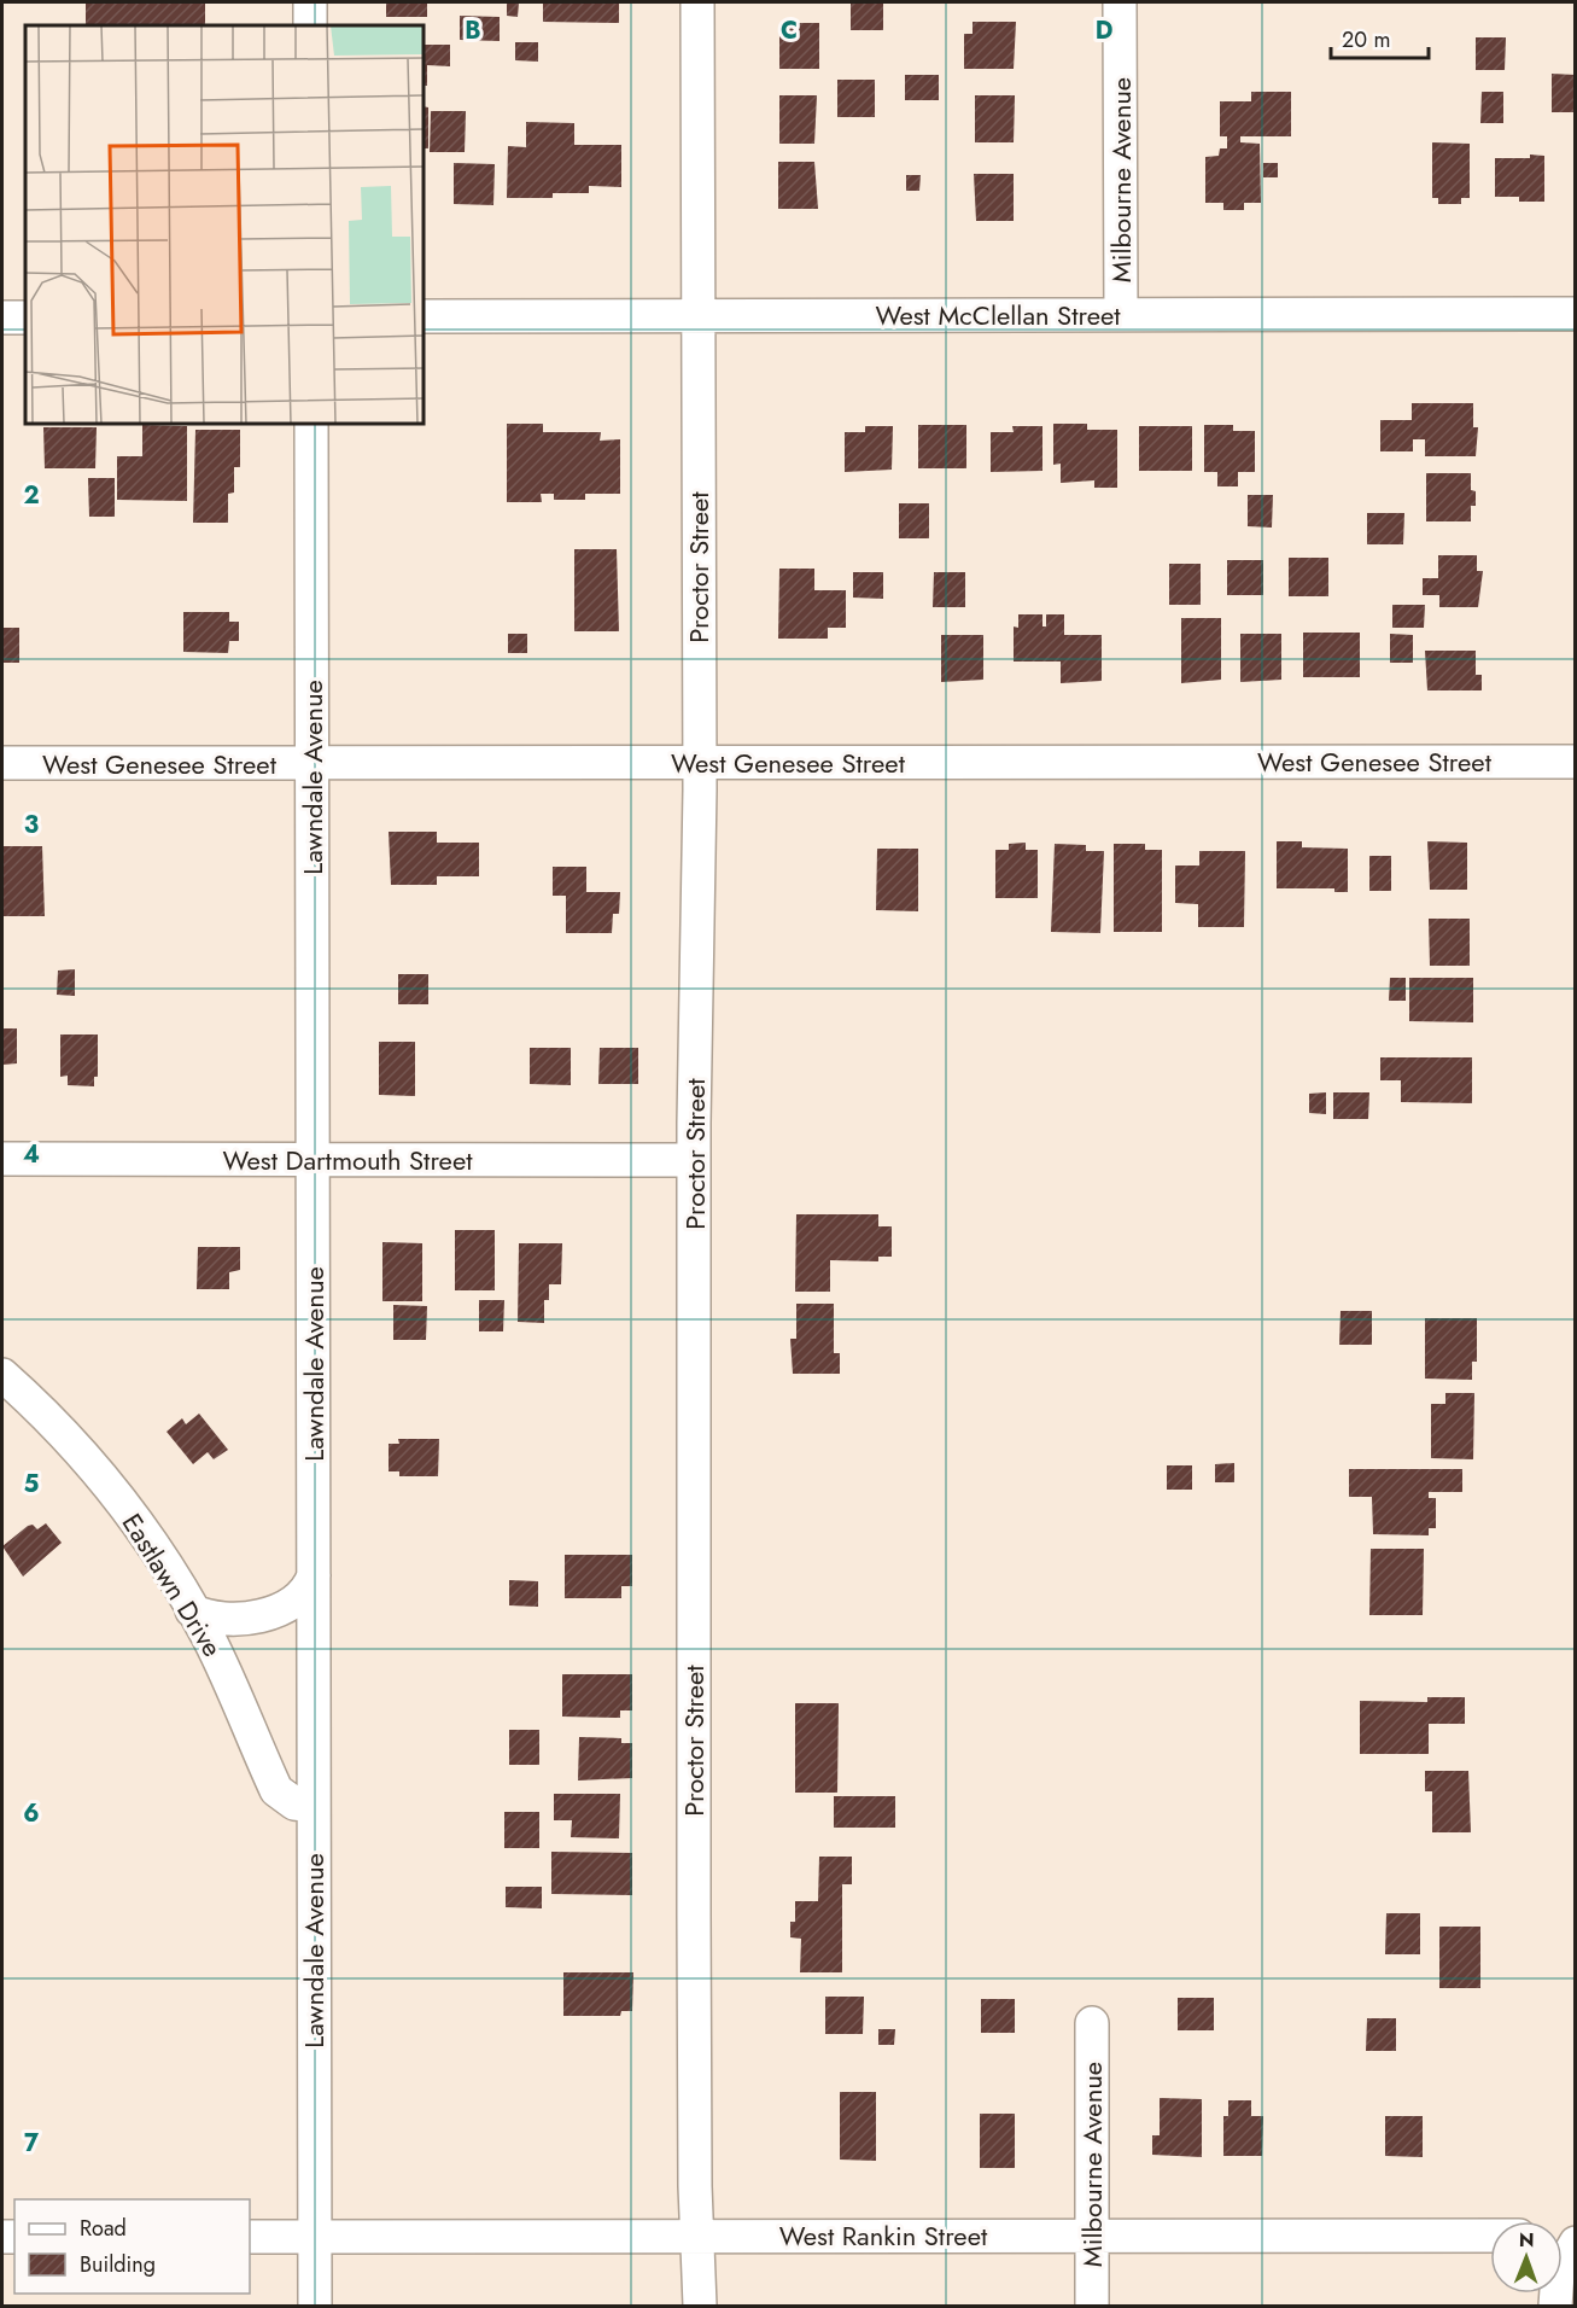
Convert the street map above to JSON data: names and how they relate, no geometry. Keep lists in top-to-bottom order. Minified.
{"streets":{"street":["Milbourne Avenue","West McClellan Street","Proctor Street","West Genesee Street","Lawndale Avenue","West Dartmouth Street","Eastlawn Drive","West Rankin Street"]},"crossings":[["Milbourne Avenue","West McClellan Street"],["Milbourne Avenue","West Rankin Street"],["West McClellan Street","Proctor Street"],["Proctor Street","West Genesee Street"],["Proctor Street","West Dartmouth Street"],["Proctor Street","West Rankin Street"],["West Genesee Street","Lawndale Avenue"],["Lawndale Avenue","West Dartmouth Street"],["Lawndale Avenue","Eastlawn Drive"],["Lawndale Avenue","West Rankin Street"]],"legend":["Road","Building"],"scale_bar":"20 m","north":"top","grid":{"columns":["B","C","D"],"rows":["2","3","4","5","6","7"]}}
